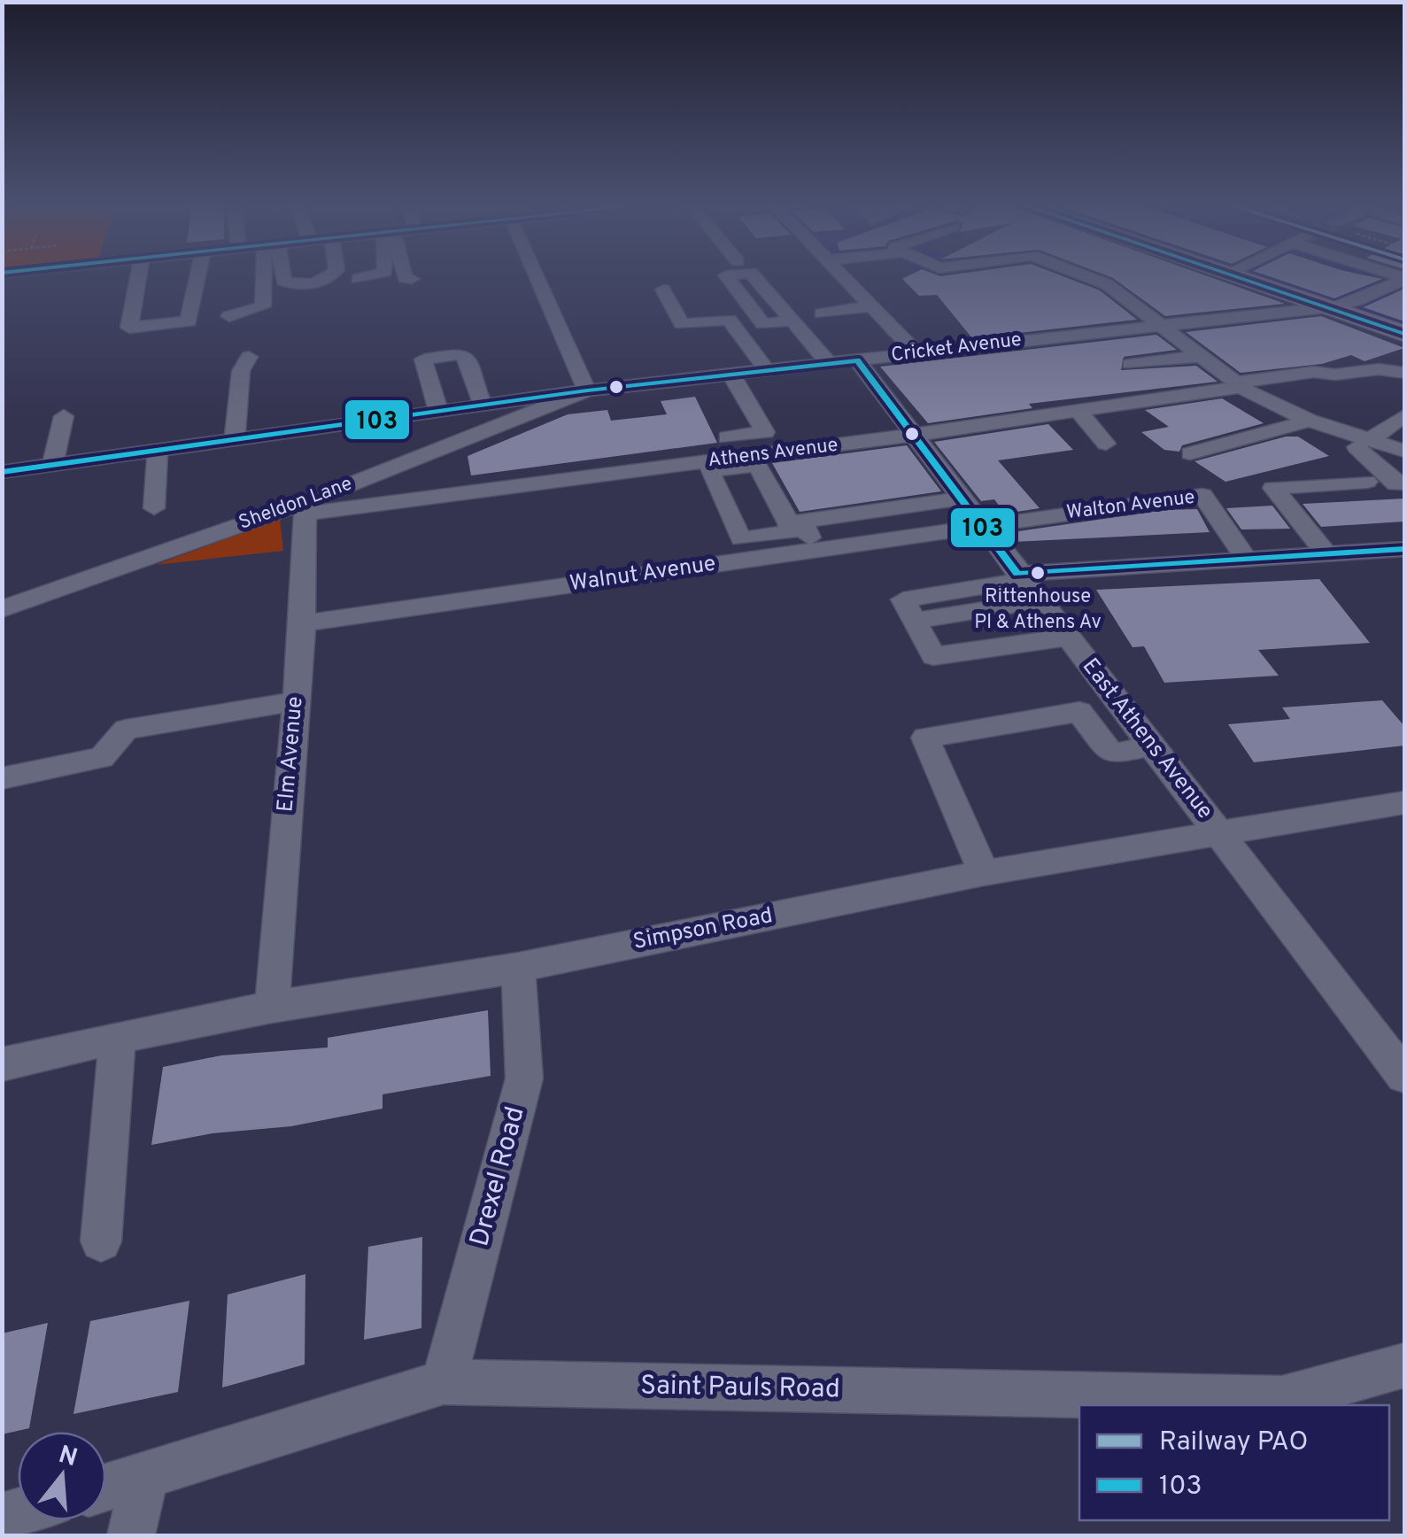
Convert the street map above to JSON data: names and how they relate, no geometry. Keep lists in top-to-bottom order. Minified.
{"streets":{"street":["Cricket Avenue","Athens Avenue","Sheldon Lane","Walton Avenue","Walnut Avenue","East Athens Avenue","Elm Avenue","Simpson Road","Drexel Road","Saint Pauls Road"]},"crossings":[["Cricket Avenue","Sheldon Lane"],["Cricket Avenue","East Athens Avenue"],["Athens Avenue","Sheldon Lane"],["Athens Avenue","East Athens Avenue"],["Athens Avenue","Elm Avenue"],["Sheldon Lane","Elm Avenue"],["Walton Avenue","Walnut Avenue"],["Walton Avenue","East Athens Avenue"],["Walnut Avenue","East Athens Avenue"],["Walnut Avenue","Elm Avenue"],["East Athens Avenue","Simpson Road"],["Elm Avenue","Simpson Road"],["Simpson Road","Drexel Road"],["Drexel Road","Saint Pauls Road"]],"places":["Rittenhouse Pl & Athens Av"],"lines":["transit line 103"],"legend":["Railway PAO","103"],"north":"top"}
